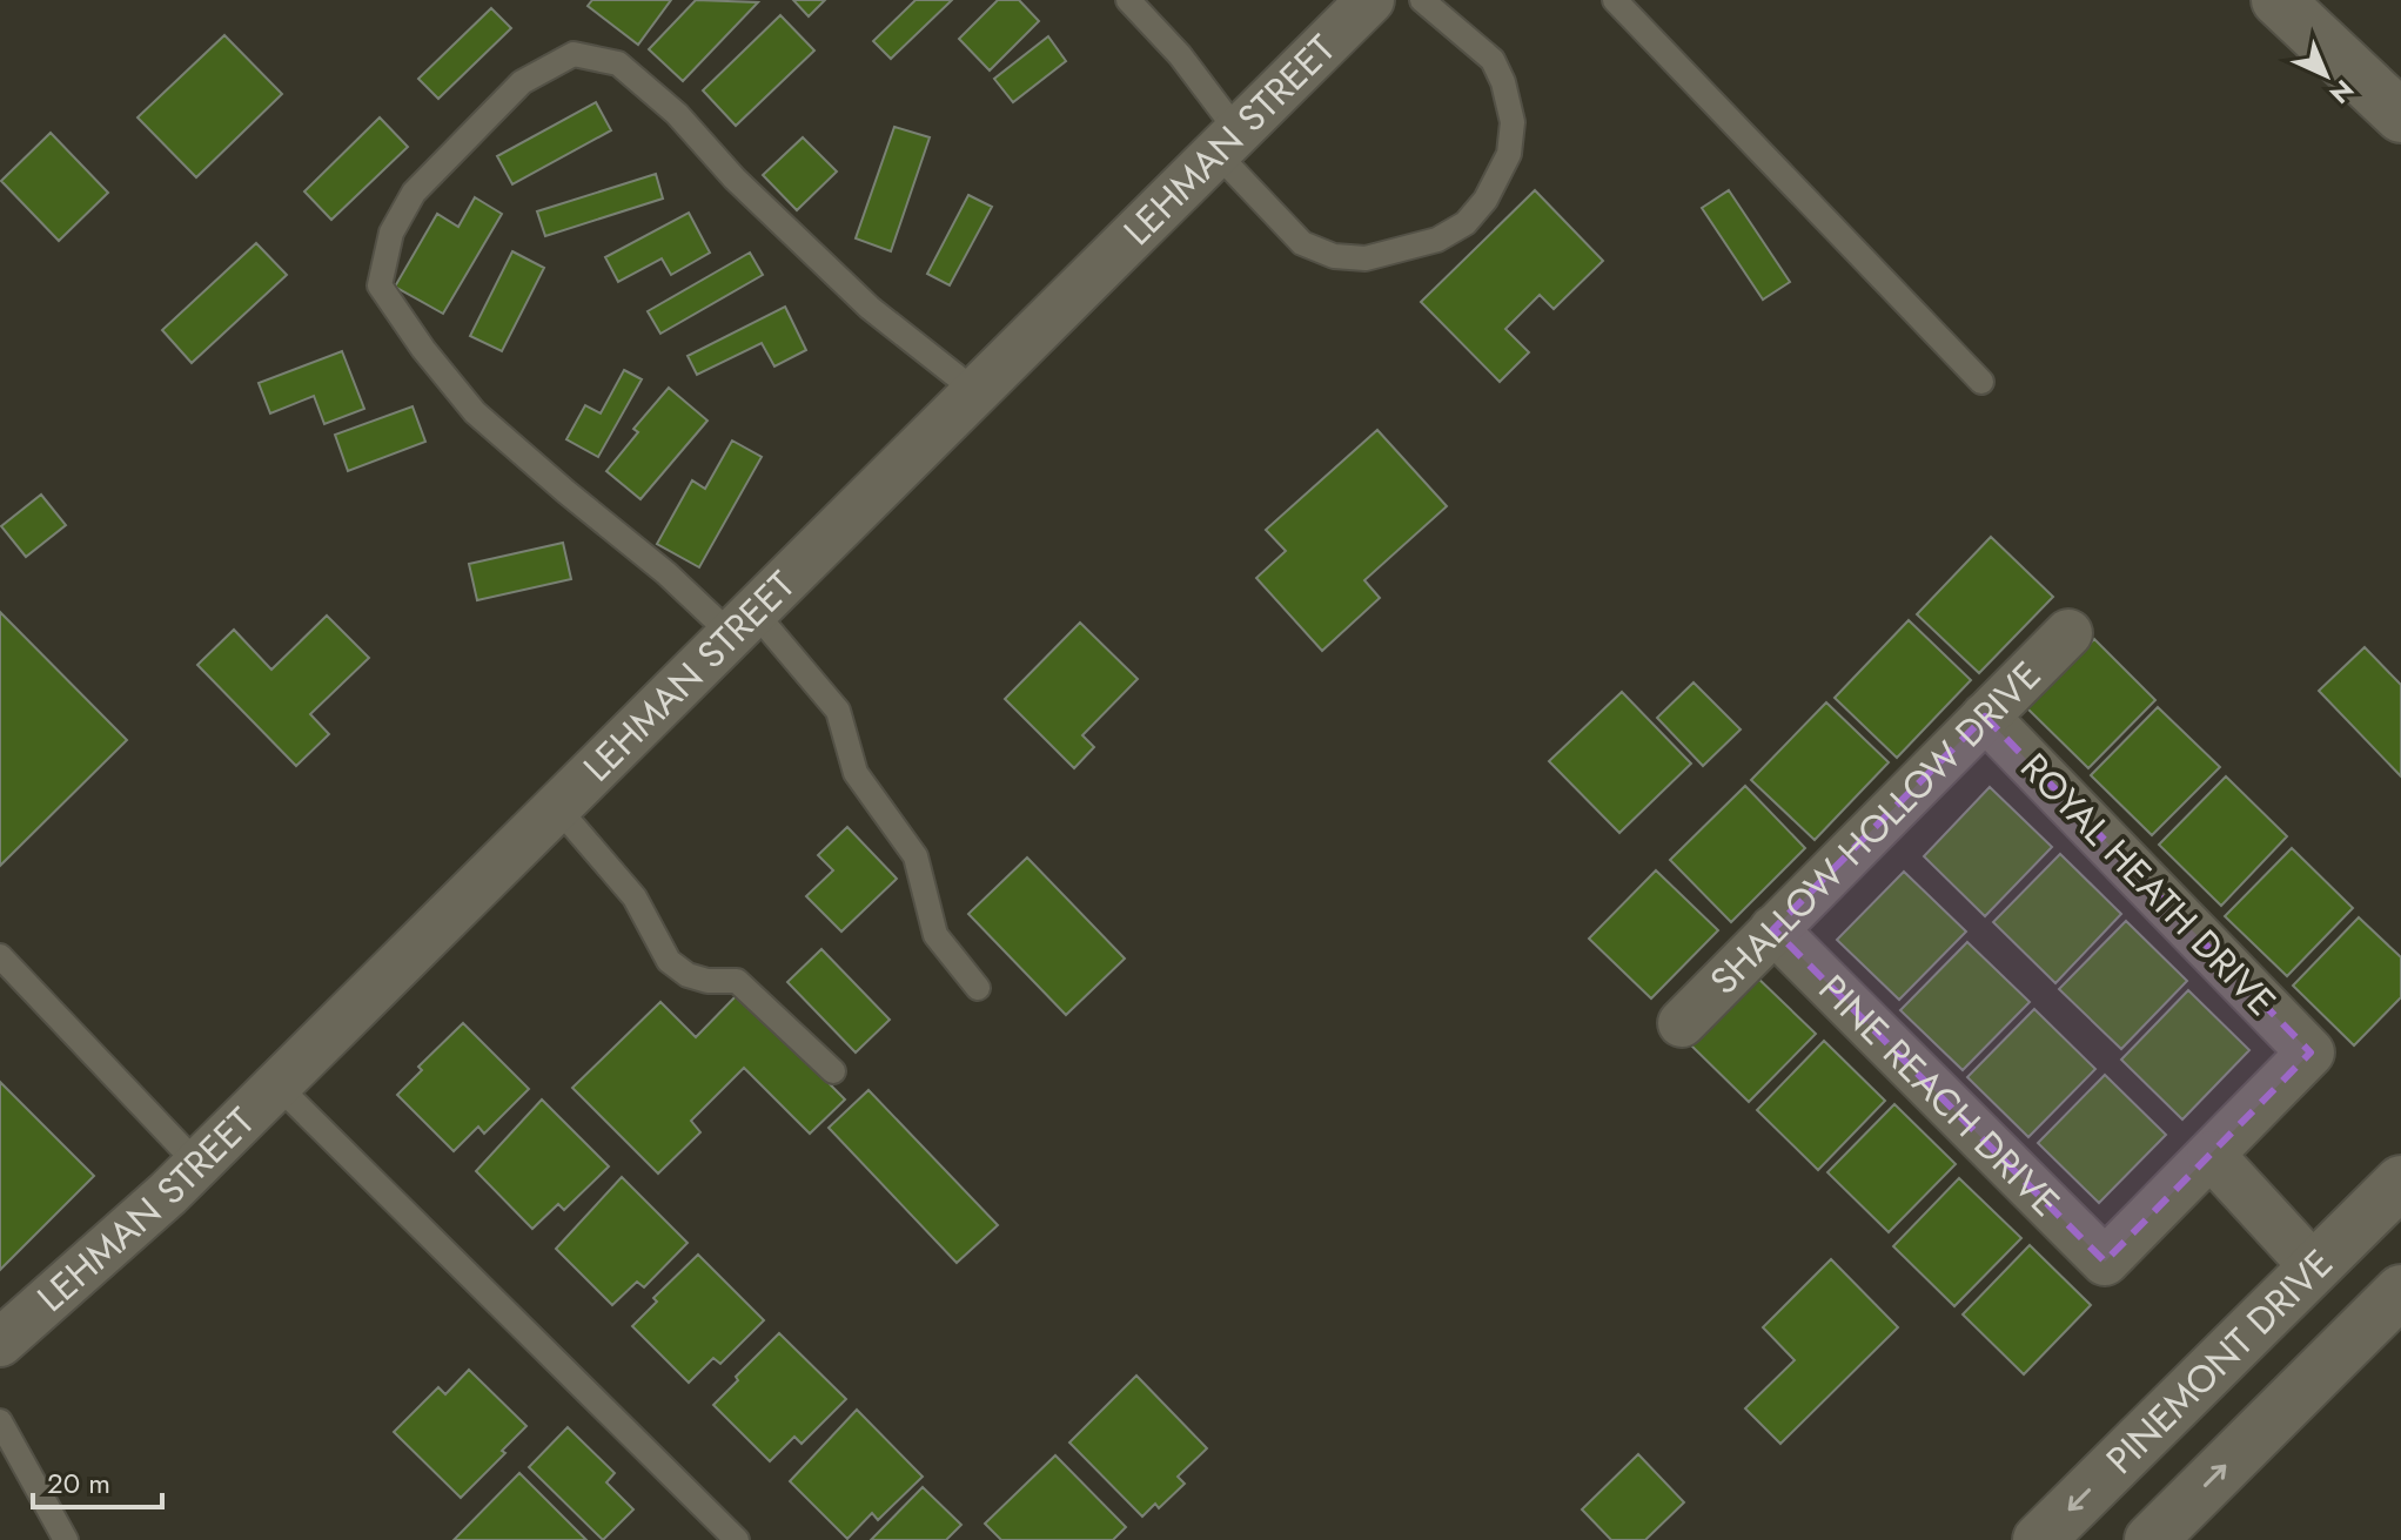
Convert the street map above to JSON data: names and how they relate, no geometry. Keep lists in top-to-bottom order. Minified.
{"streets":{"main road":["PINEMONT DRIVE"],"street":["LEHMAN STREET","SHALLOW HOLLOW DRIVE","ROYAL HEATH DRIVE","PINE REACH DRIVE"]},"crossings":[["SHALLOW HOLLOW DRIVE","ROYAL HEATH DRIVE"],["SHALLOW HOLLOW DRIVE","PINE REACH DRIVE"],["ROYAL HEATH DRIVE","PINE REACH DRIVE"]],"scale_bar":"20 m","north":"bottom right"}
